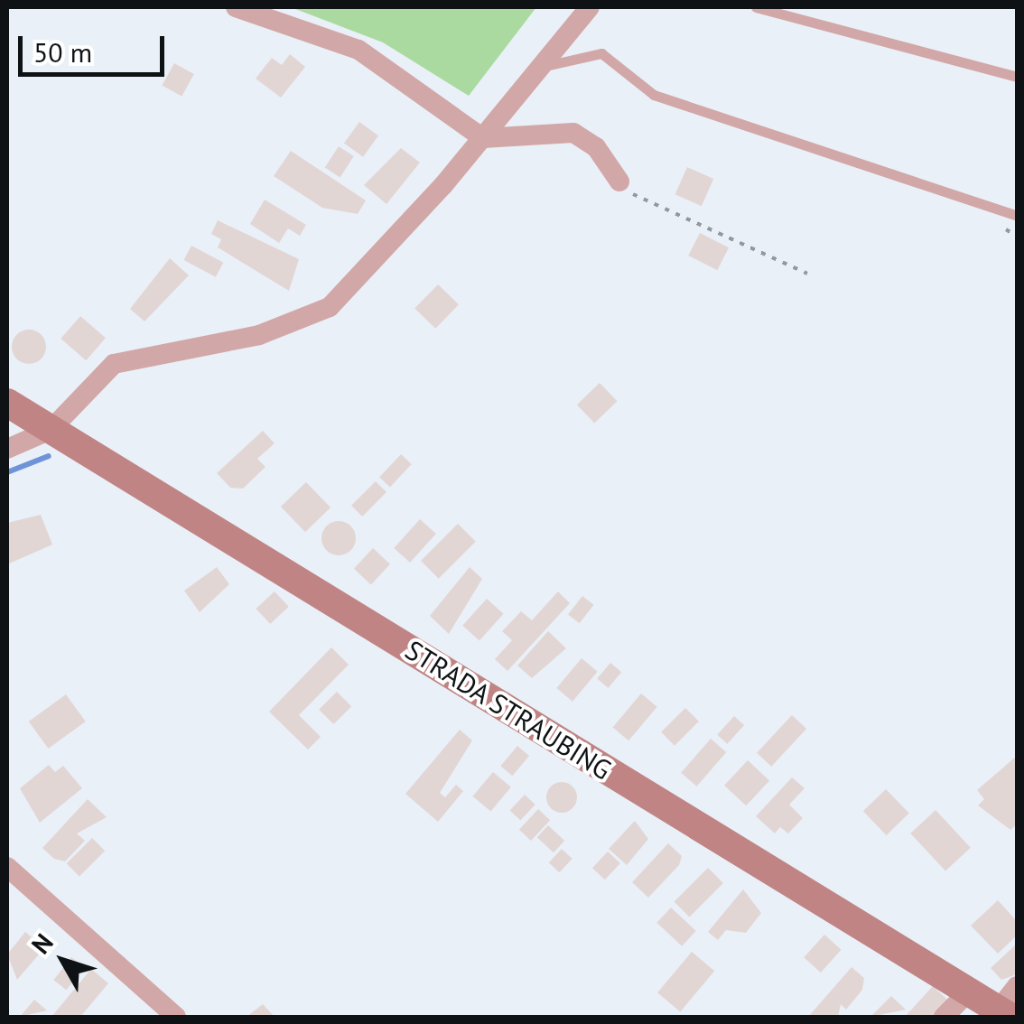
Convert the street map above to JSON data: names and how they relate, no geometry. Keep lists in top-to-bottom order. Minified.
{"streets":{"main road":["STRADA STRAUBING"]},"scale_bar":"50 m","north":"top left"}
